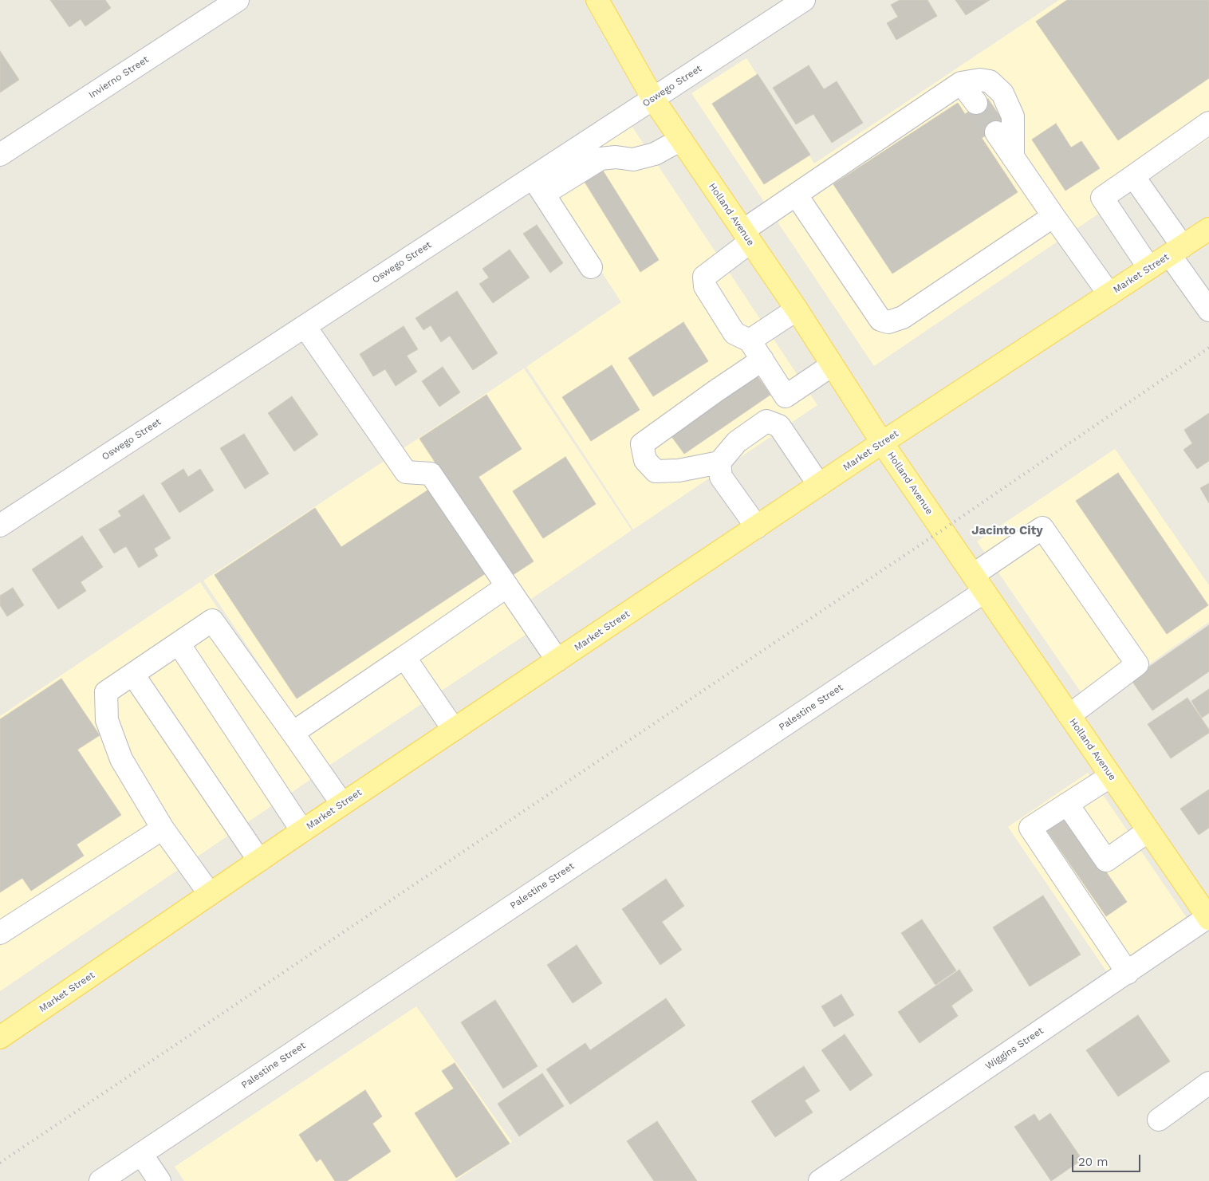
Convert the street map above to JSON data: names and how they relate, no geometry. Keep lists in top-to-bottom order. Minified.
{"streets":{"main road":["Holland Avenue","Market Street"],"street":["Invierno Street","Oswego Street","Palestine Street","Wiggins Street"]},"crossings":[["Oswego Street","Holland Avenue"],["Holland Avenue","Market Street"],["Holland Avenue","Palestine Street"],["Holland Avenue","Wiggins Street"]],"districts":["Jacinto City"],"scale_bar":"20 m"}
